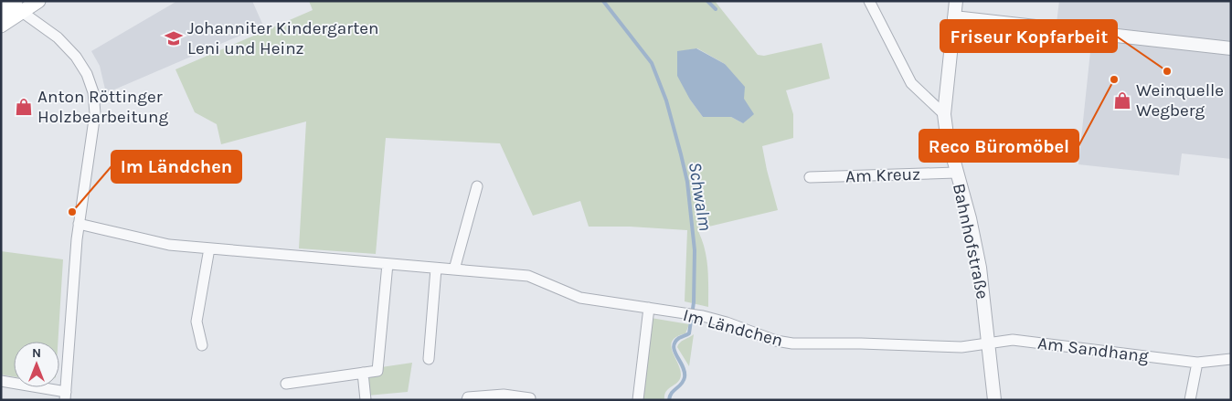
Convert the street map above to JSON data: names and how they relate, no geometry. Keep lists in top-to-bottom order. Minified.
{"streets":{"street":["Am Kreuz","Bahnhofstraße","Im Ländchen","Am Sandhang"]},"crossings":[["Am Kreuz","Bahnhofstraße"],["Bahnhofstraße","Im Ländchen"],["Bahnhofstraße","Am Sandhang"],["Im Ländchen","Am Sandhang"]],"water":["Schwalm"],"places":{"school or university":["Johanniter Kindergarten Leni und Heinz"],"other":["Friseur Kopfarbeit","Reco Büromöbel","Im Ländchen"],"shop":["Weinquelle Wegberg","Anton Röttinger Holzbearbeitung"]},"north":"top"}
